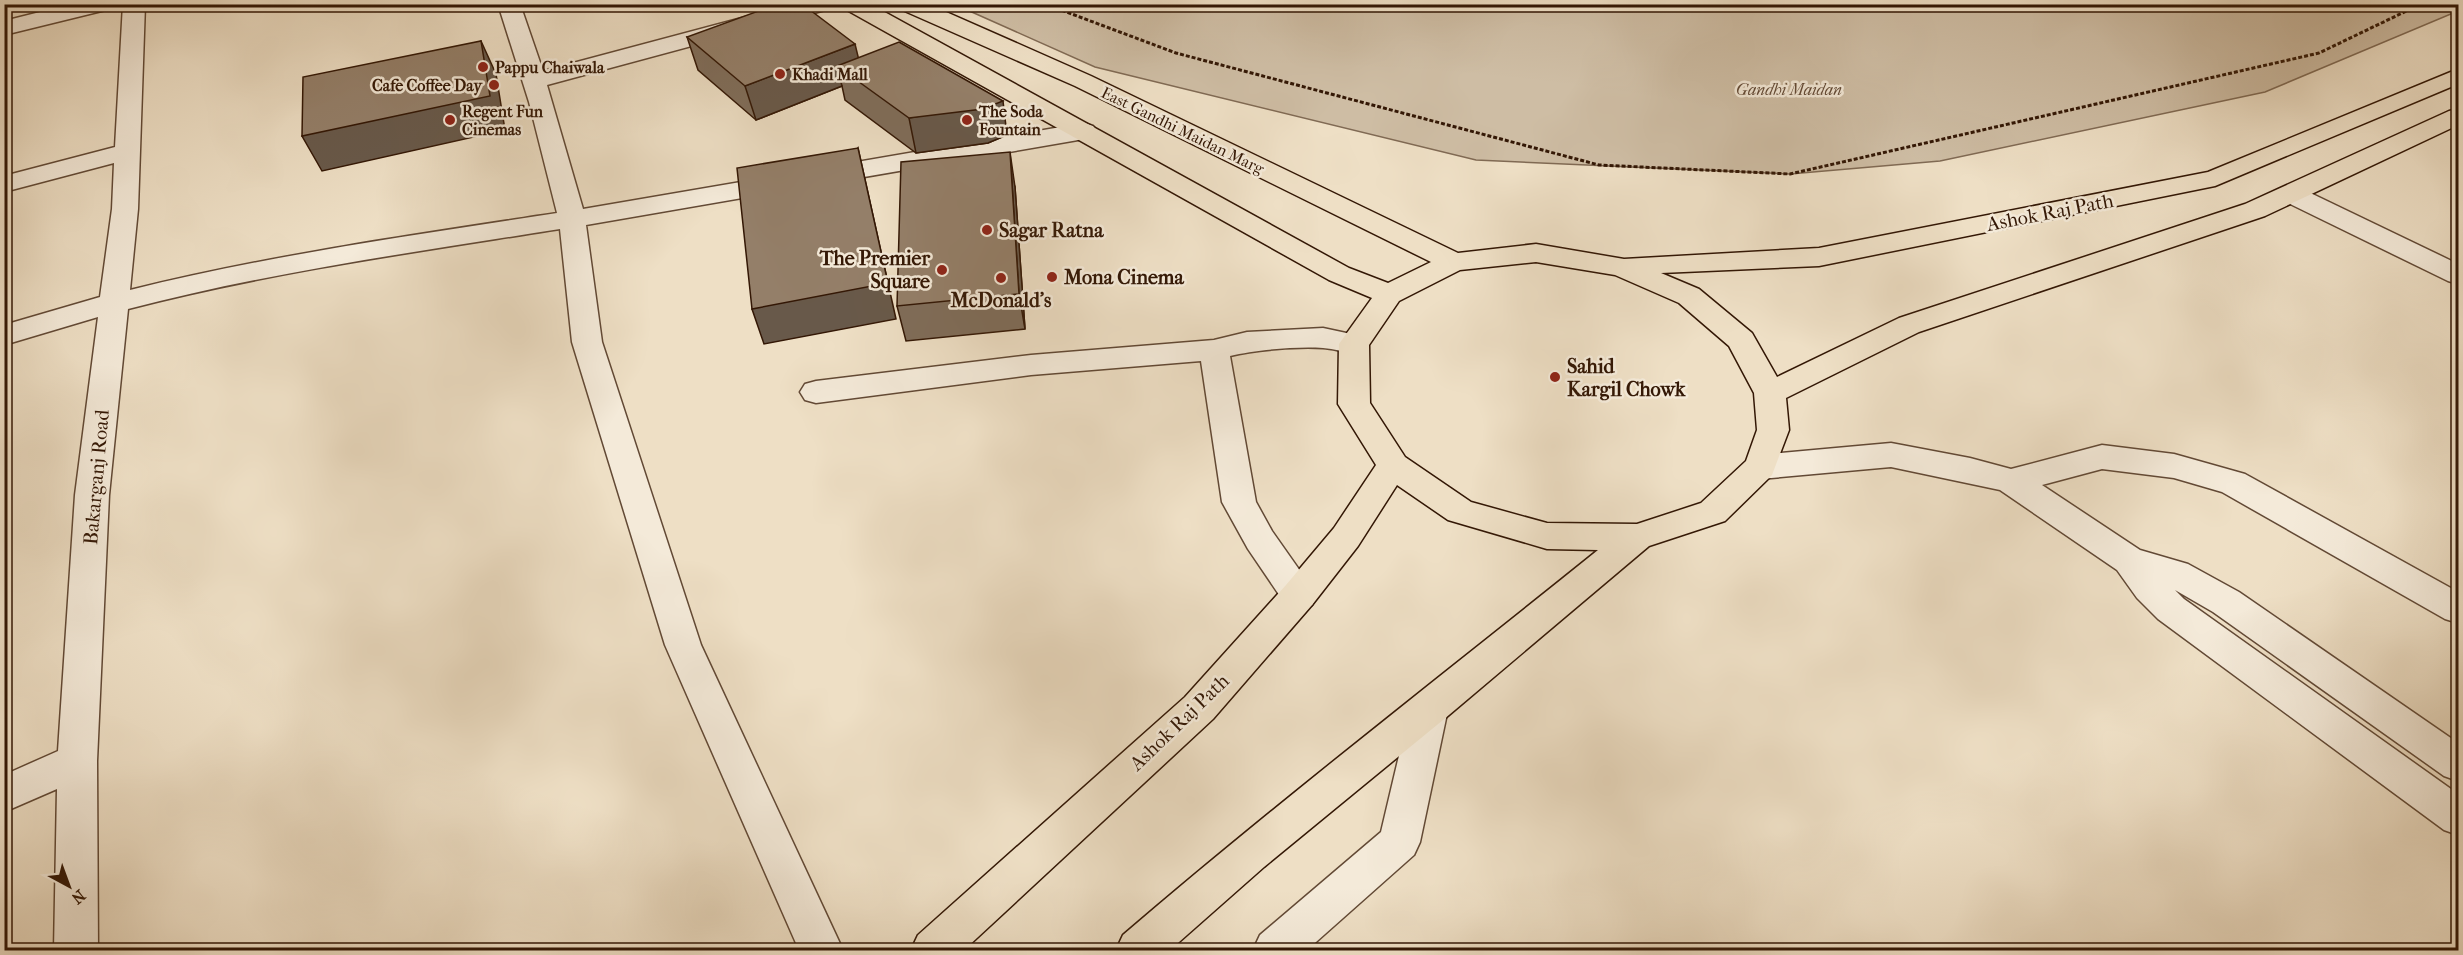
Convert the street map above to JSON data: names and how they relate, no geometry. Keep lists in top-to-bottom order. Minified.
{"streets":{"main road":["East Gandhi Maidan Marg","Ashok Raj Path"],"street":["Bakarganj Road"]},"parks":["Gandhi Maidan"],"places":["Pappu Chaiwala","Khadi Mall","Cafe Coffee Day","Regent Fun Cinemas","The Soda Fountain","Sagar Ratna","The Premier Square","Mona Cinema","McDonald's","Sahid Kargil Chowk"],"north":"bottom right"}
